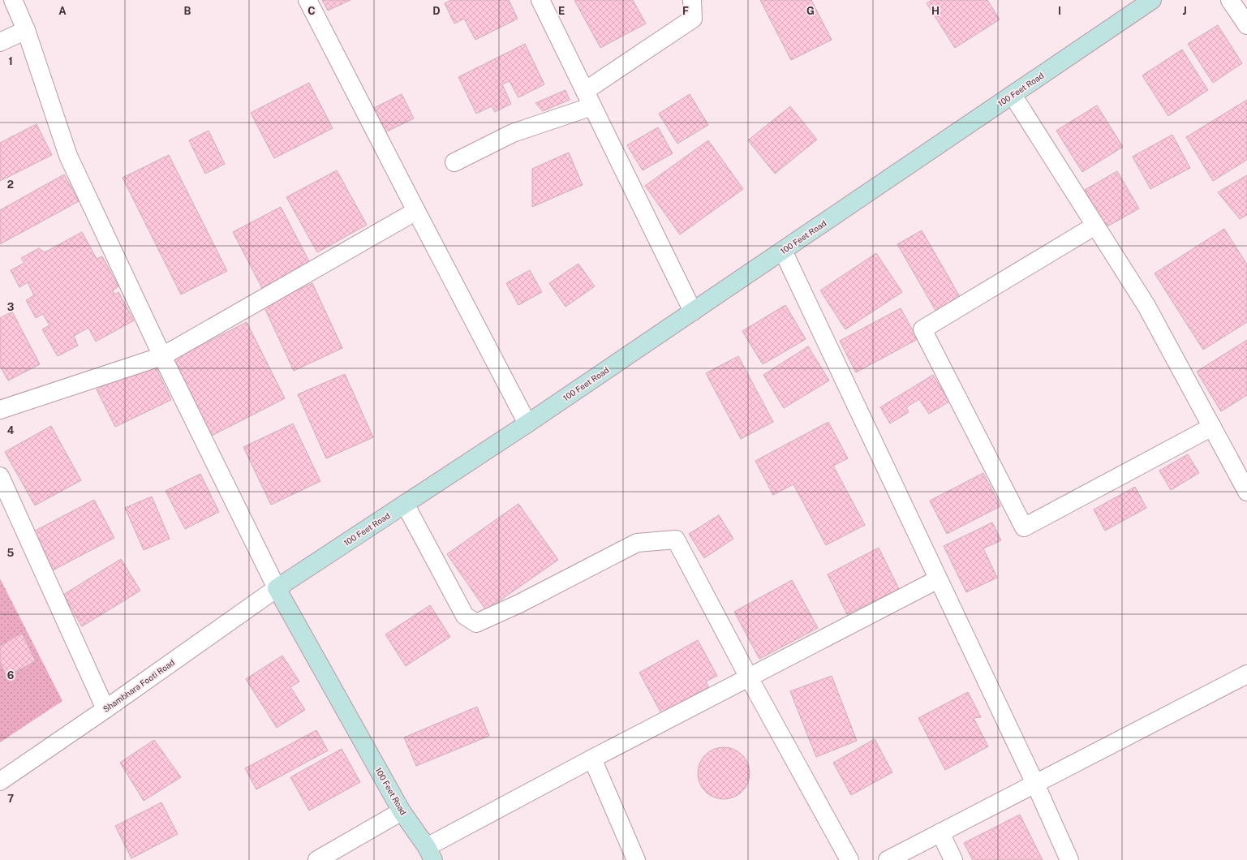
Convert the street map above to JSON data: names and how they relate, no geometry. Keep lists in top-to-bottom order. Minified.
{"streets":{"main road":["100 Feet Road"],"street":["Shambhara Footi Road"]},"crossings":[["100 Feet Road","Shambhara Footi Road"]],"grid":{"columns":["A","B","C","D","E","F","G","H","I","J"],"rows":["1","2","3","4","5","6","7"]}}
